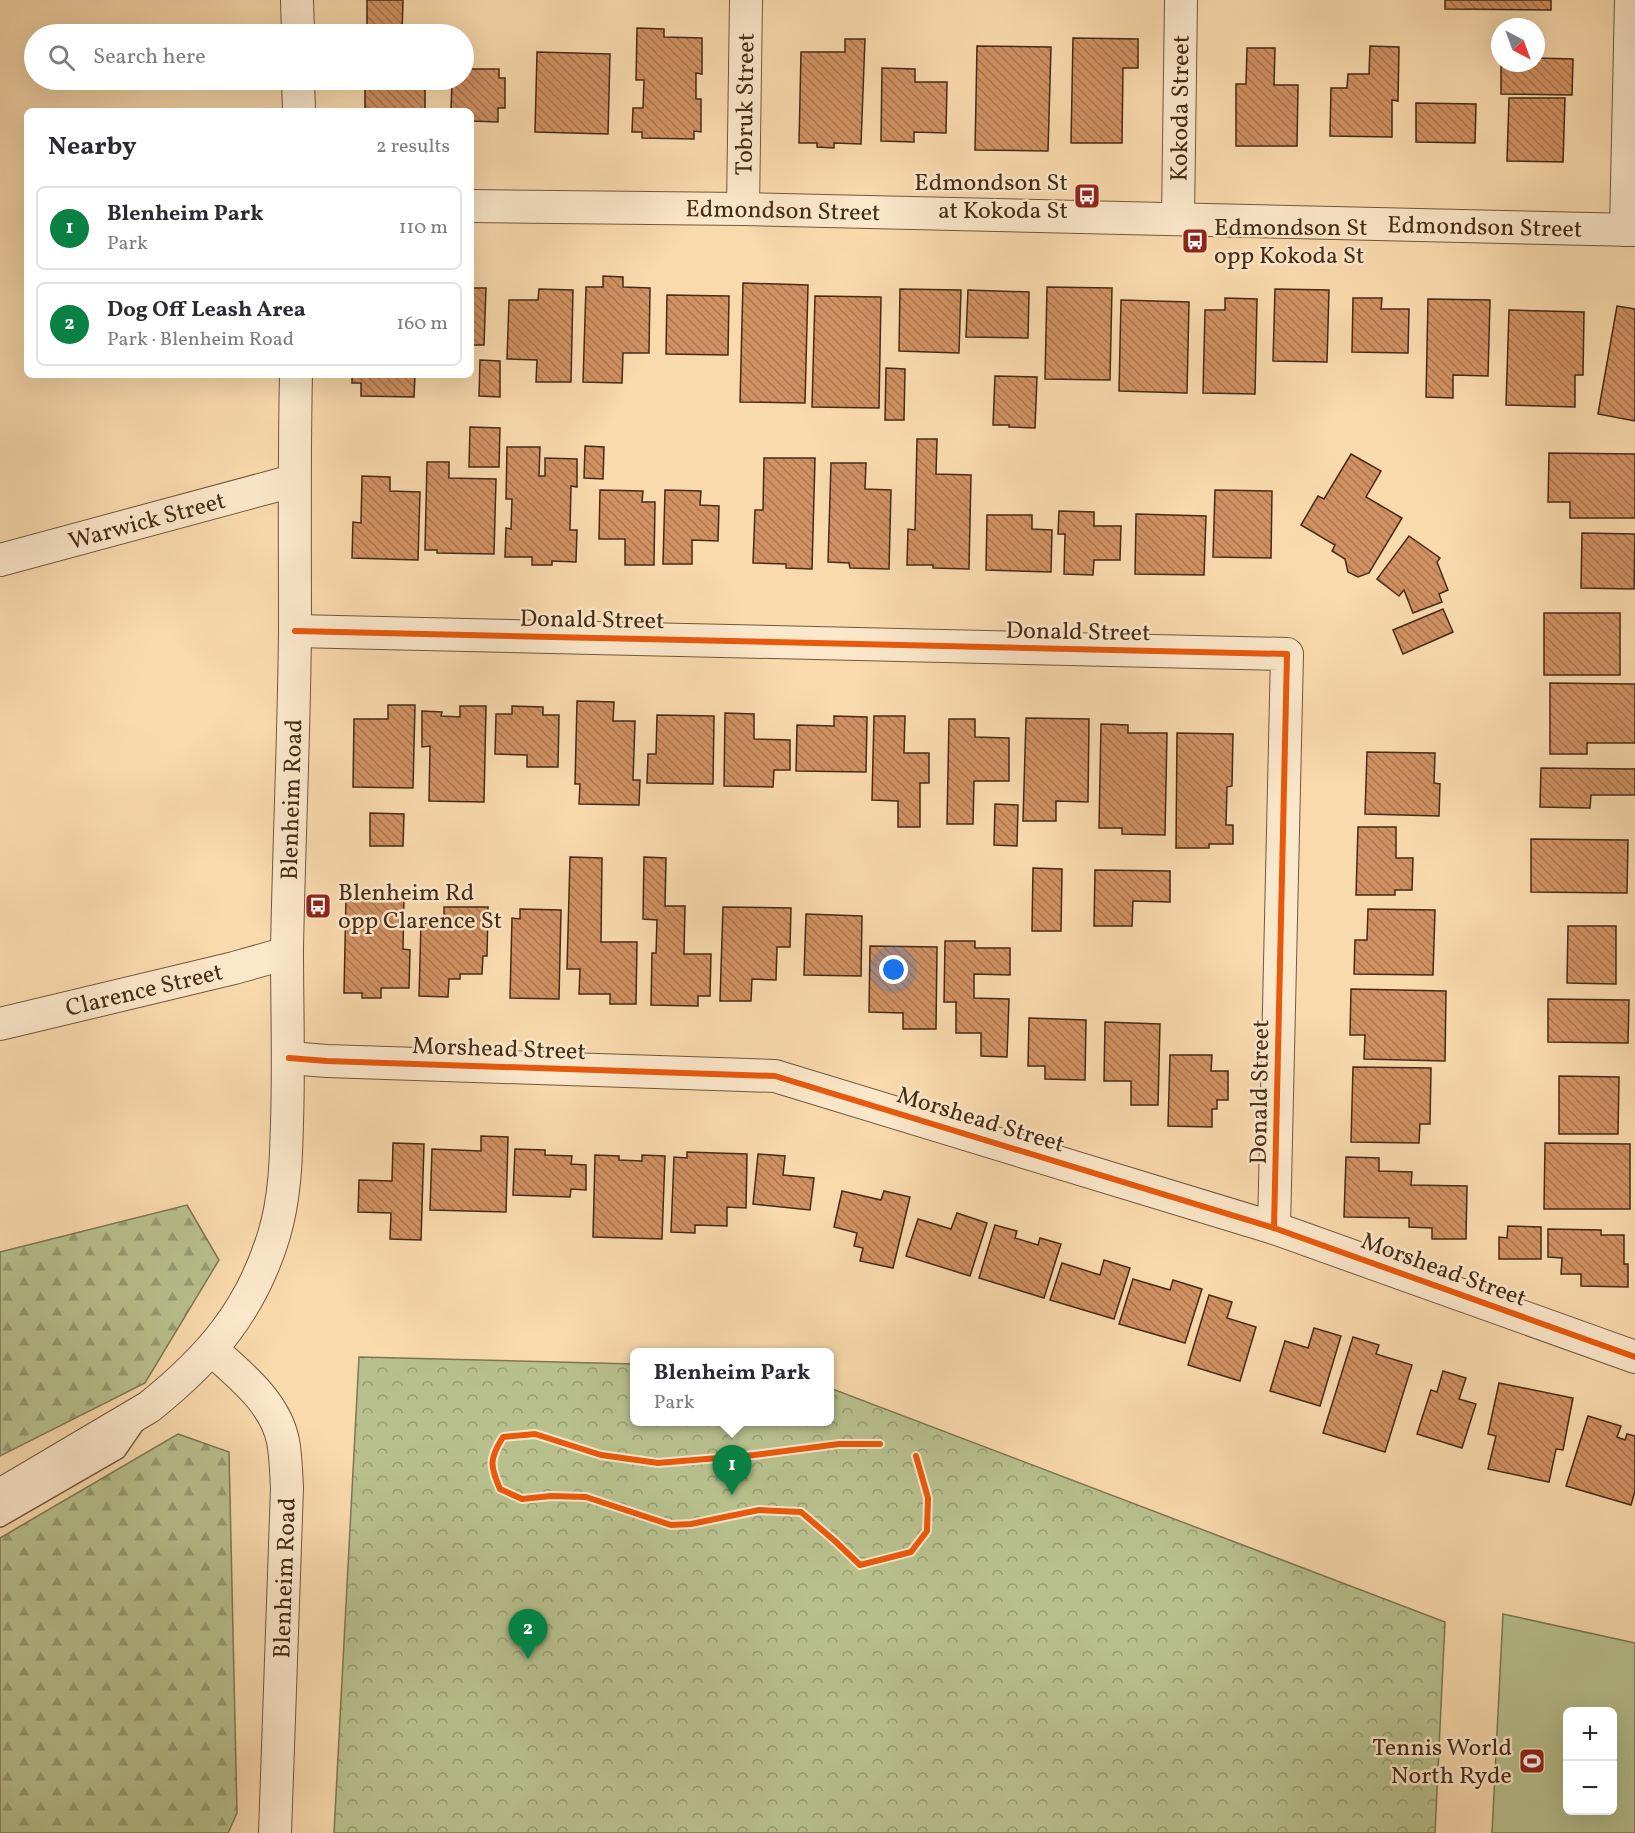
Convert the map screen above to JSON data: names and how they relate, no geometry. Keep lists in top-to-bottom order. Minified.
{"streets":{"street":["Tobruk Street","Kokoda Street","Edmondson Street","Warwick Street","Donald Street","Blenheim Road","Clarence Street","Morshead Street"]},"crossings":[["Tobruk Street","Edmondson Street"],["Kokoda Street","Edmondson Street"],["Warwick Street","Blenheim Road"],["Donald Street","Blenheim Road"],["Donald Street","Morshead Street"],["Blenheim Road","Clarence Street"],["Blenheim Road","Morshead Street"]],"places":{"bus stop":["Edmondson St at Kokoda St","Edmondson St opp Kokoda St","Blenheim Rd opp Clarence St"],"sports":["Tennis World North Ryde"]},"north":"bottom right","page":{"search":"Search here","heading":["Nearby","2 results"],"list":[{"mark":"1","name":"Blenheim Park","note":"Park","value":"110 m"},{"mark":"2","name":"Dog Off Leash Area","note":"Park · Blenheim Road","value":"160 m"}],"popup":["Blenheim Park","Park"],"pins":["1","2"],"map_buttons":["+","−"]}}
